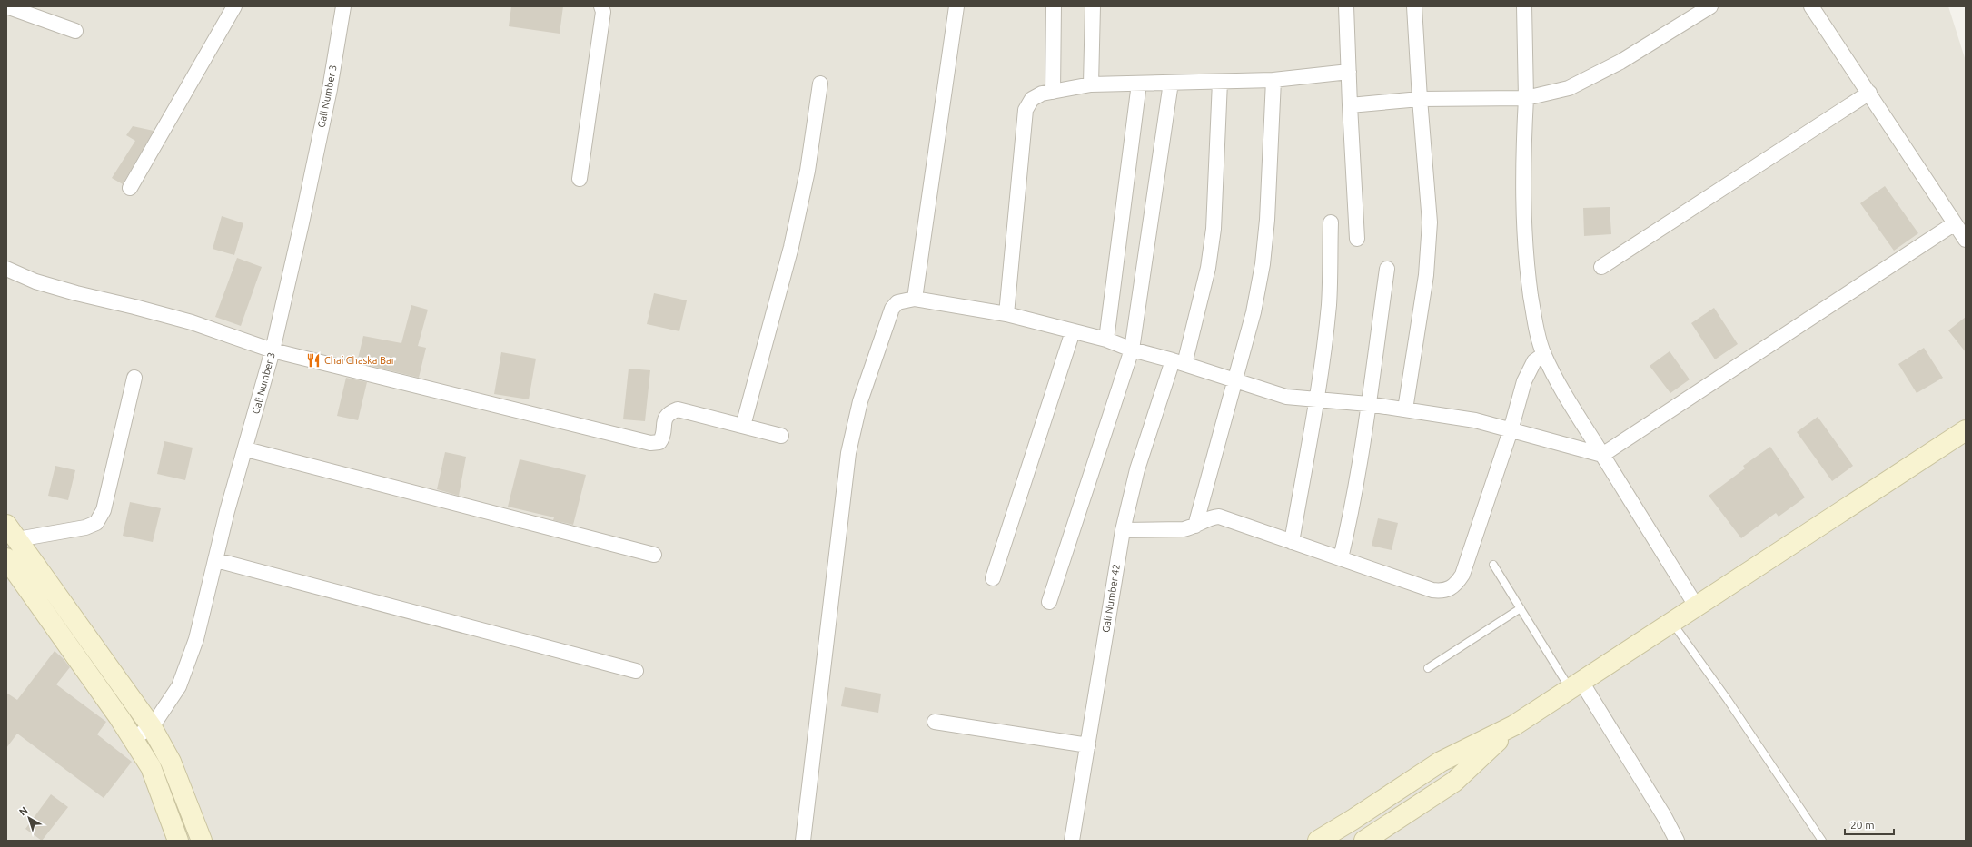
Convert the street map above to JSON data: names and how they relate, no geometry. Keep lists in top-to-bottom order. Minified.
{"streets":{"street":["Gali Number 3","Gali Number 42"]},"places":{"restaurant":["Chai Chaska Bar"]},"scale_bar":"20 m","north":"top left"}
